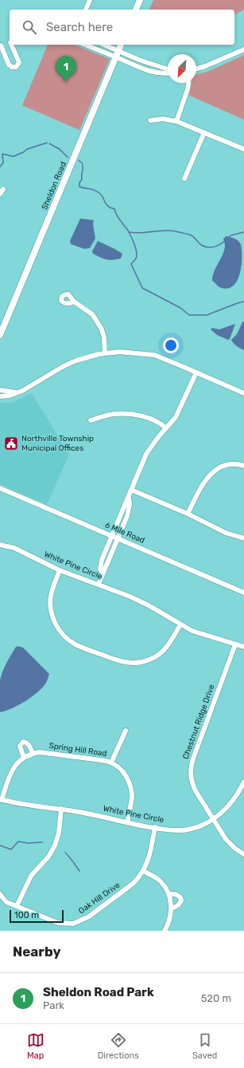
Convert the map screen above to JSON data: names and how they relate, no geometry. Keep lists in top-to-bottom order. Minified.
{"streets":{"main road":["Sheldon Road"],"street":["6 Mile Road","White Pine Circle","Chestnut Ridge Drive","Spring Hill Road","Oak Hill Drive"]},"crossings":[["6 Mile Road","White Pine Circle"],["White Pine Circle","Chestnut Ridge Drive"],["White Pine Circle","Spring Hill Road"],["White Pine Circle","Oak Hill Drive"]],"places":{"public building":["Northville Township Municipal Offices"]},"scale_bar":"100 m","north":"bottom left","page":{"search":"Search here","pins":"1","scale":"100 m","heading":"Nearby","list":[{"mark":"1","name":"Sheldon Road Park","note":"Park","value":"520 m"}],"nav":["Map","Directions","Saved"]}}
